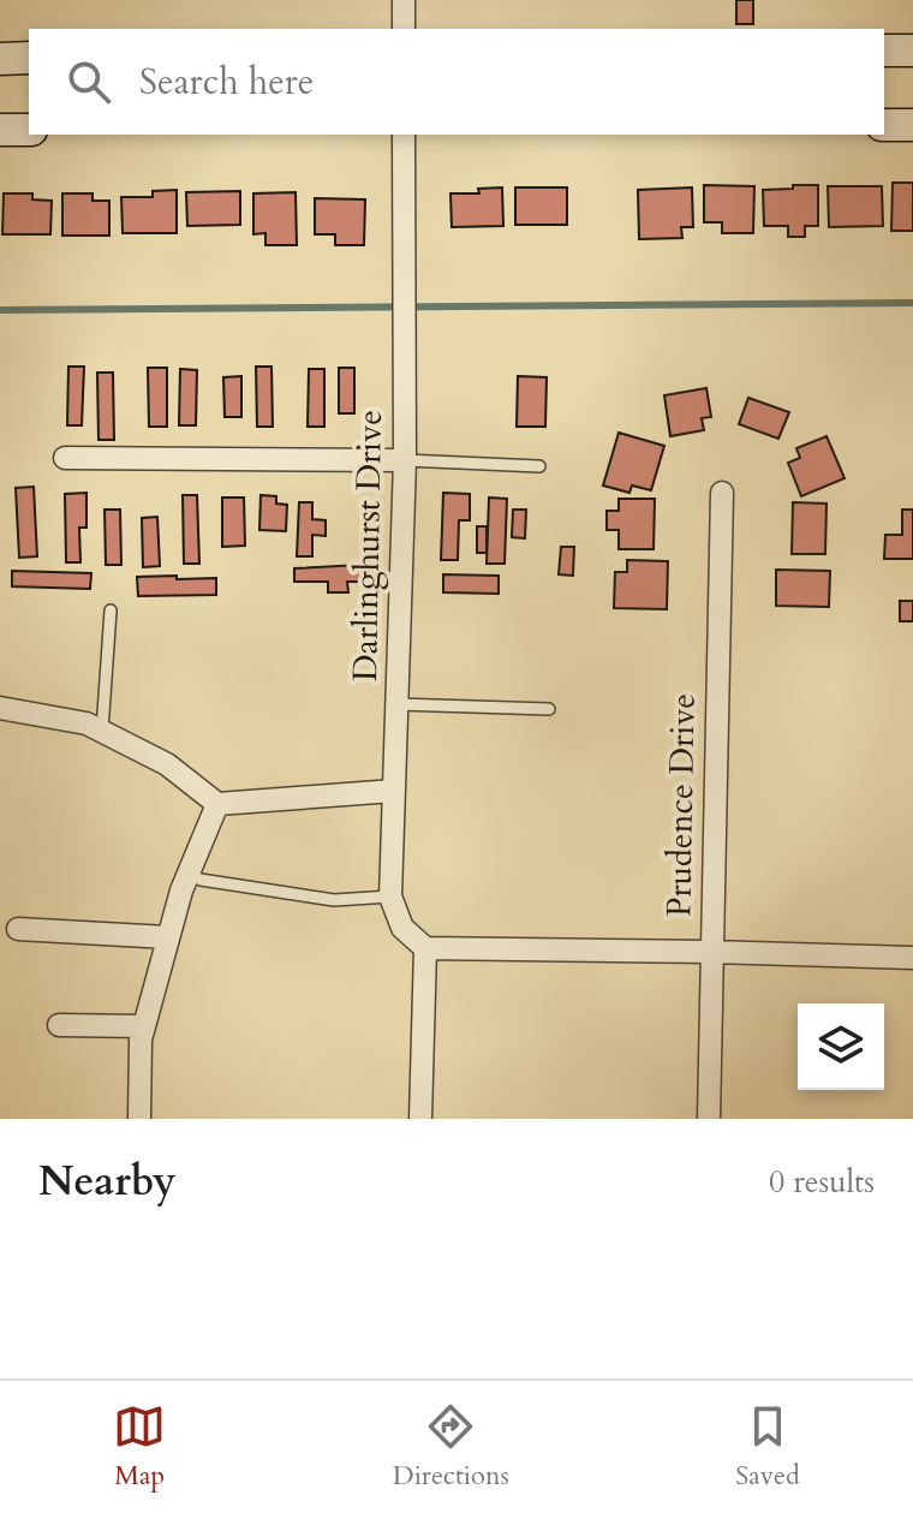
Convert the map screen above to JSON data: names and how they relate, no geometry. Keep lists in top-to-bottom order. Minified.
{"streets":{"street":["Darlinghurst Drive","Prudence Drive"]},"page":{"search":"Search here","heading":["Nearby","0 results"],"nav":["Map","Directions","Saved"]}}
